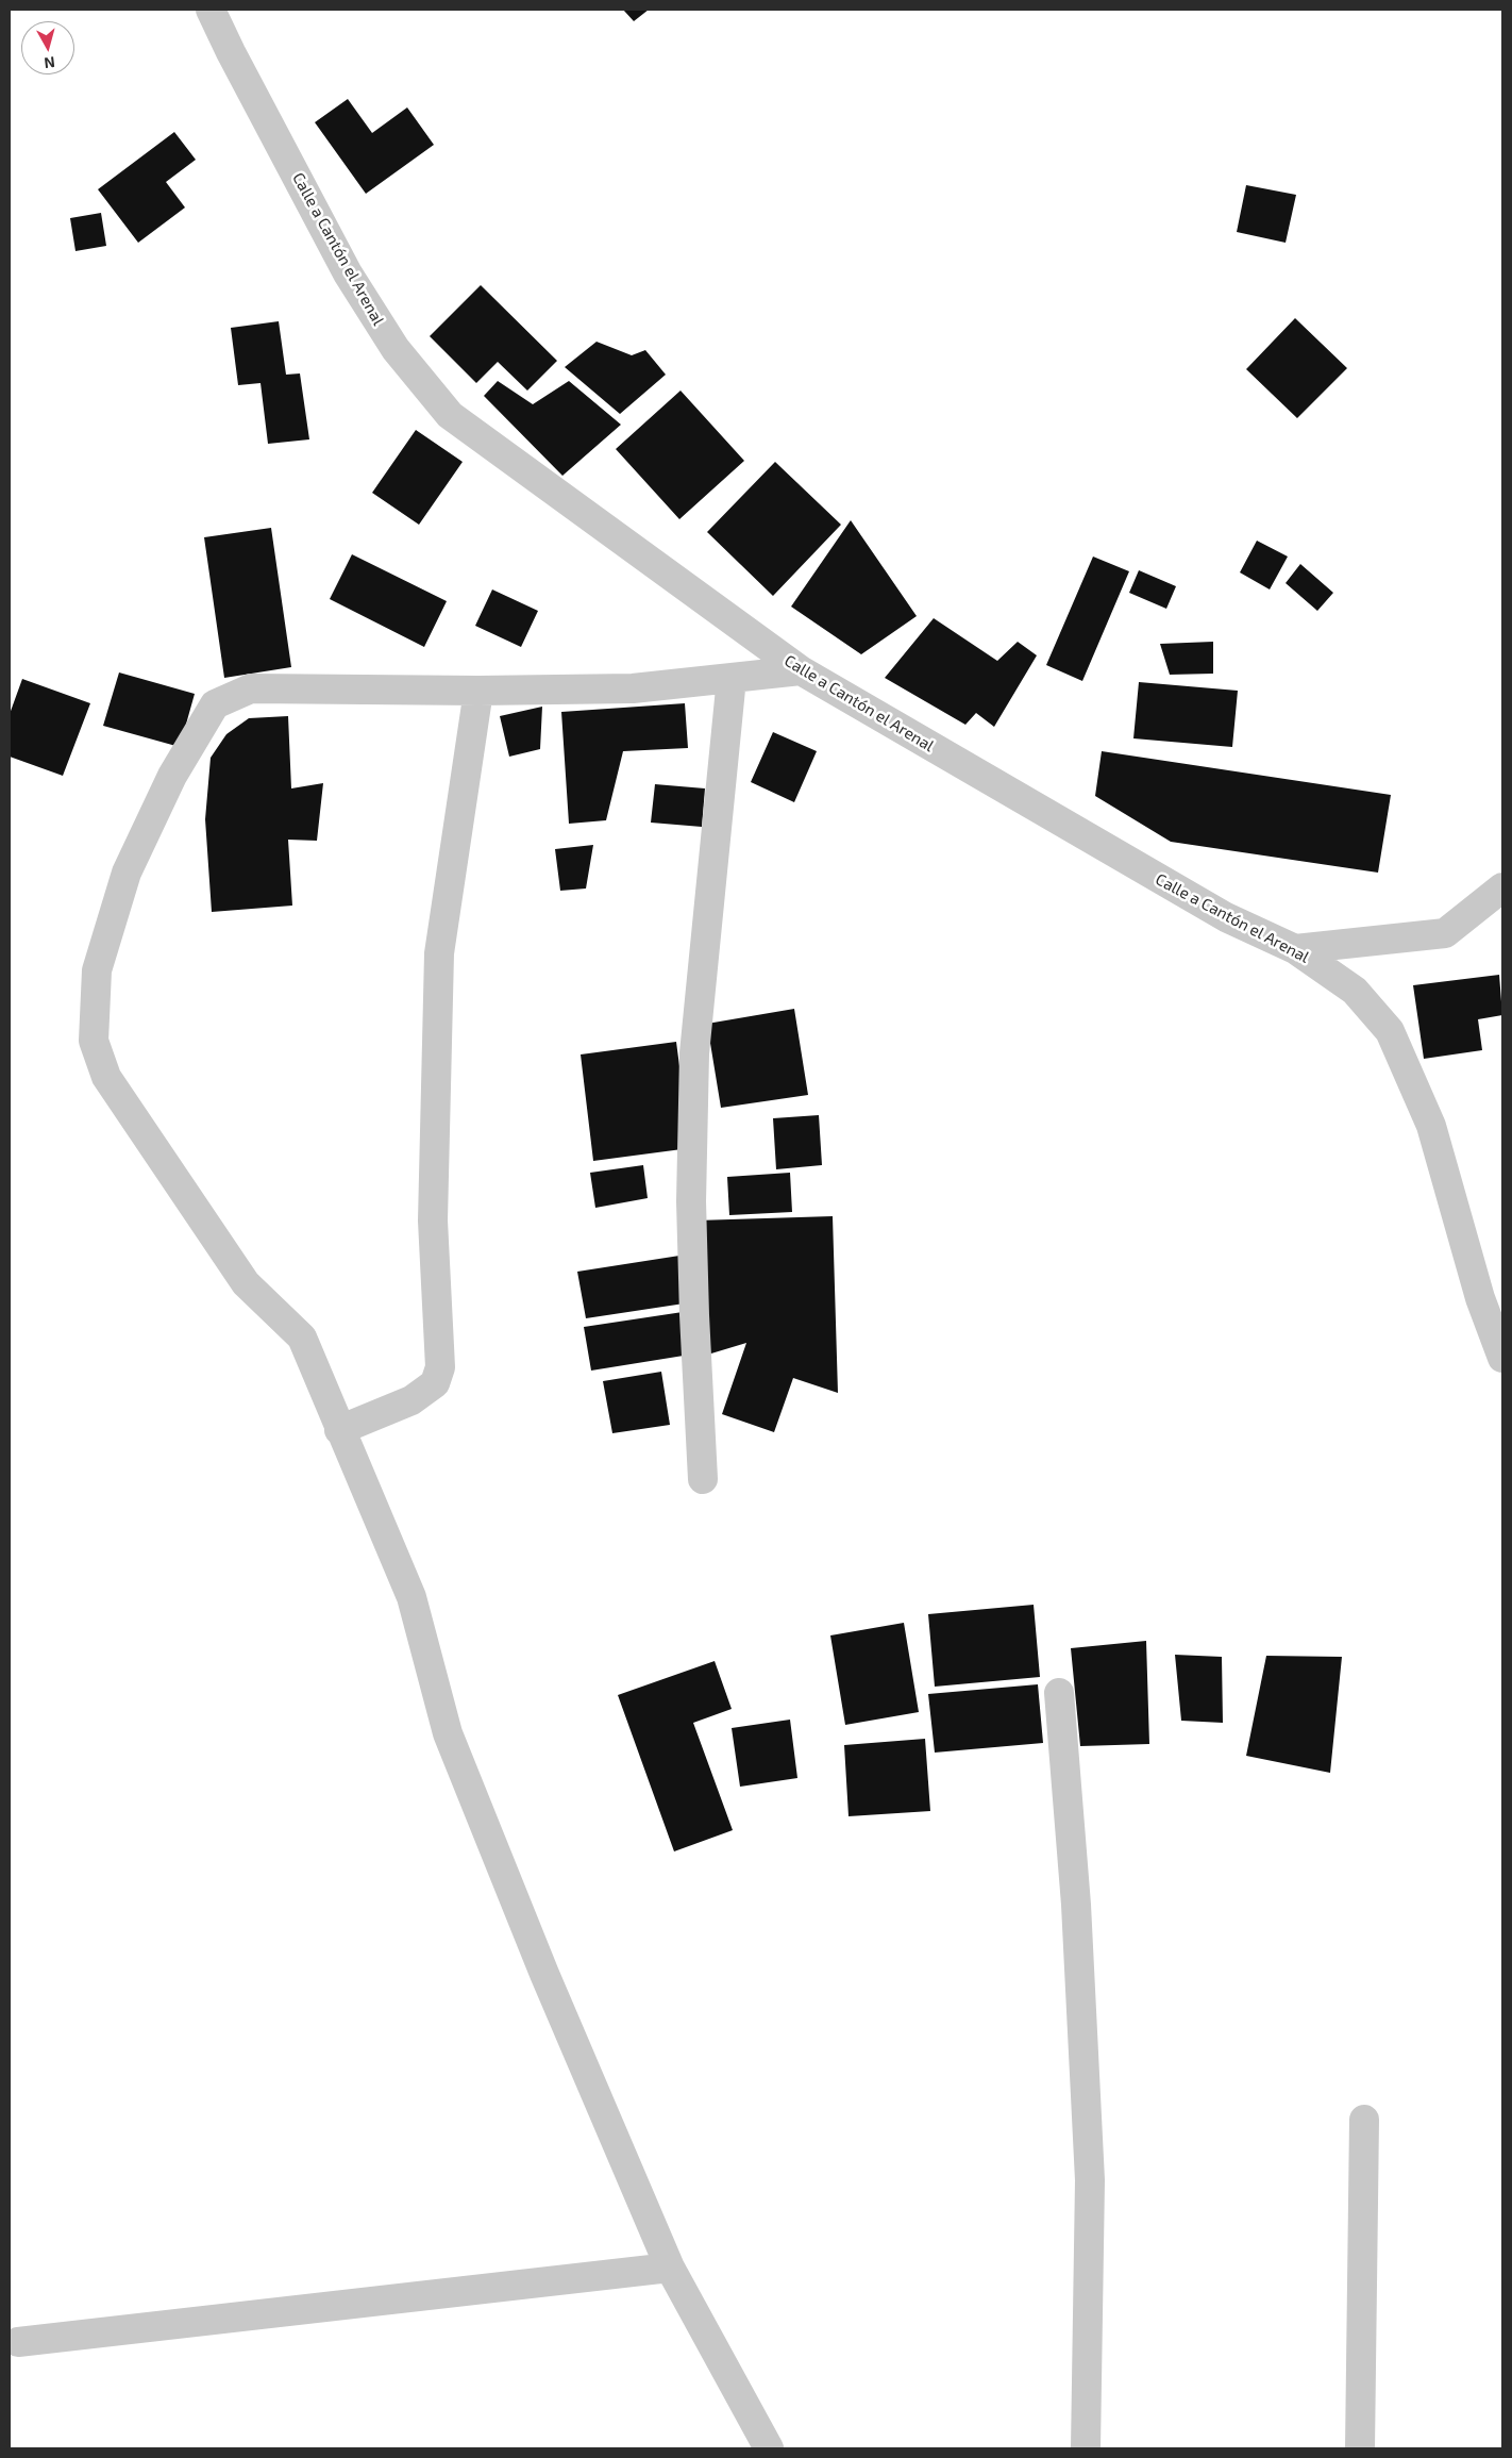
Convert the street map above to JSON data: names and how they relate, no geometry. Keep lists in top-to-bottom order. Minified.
{"streets":{"street":["Calle a Cantón el Arenal"]},"north":"bottom"}
